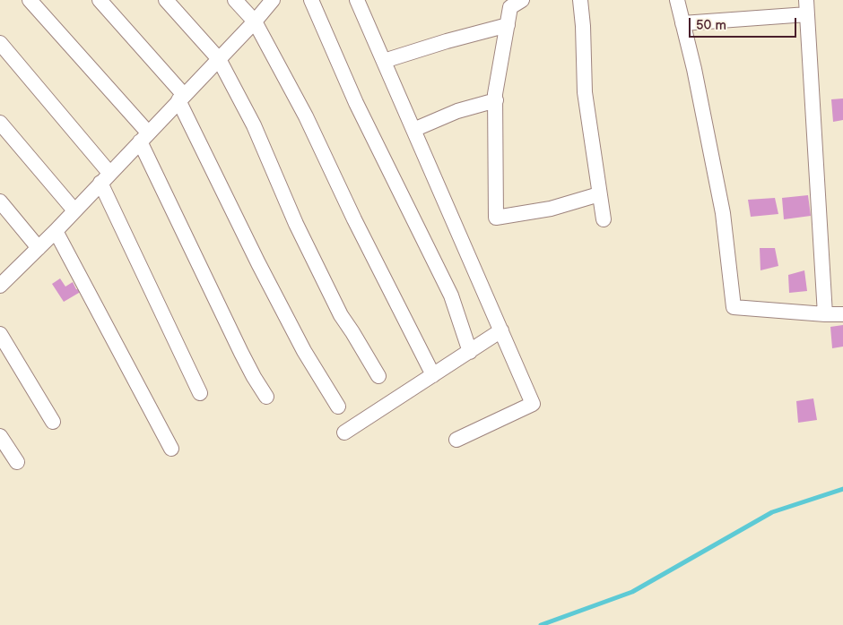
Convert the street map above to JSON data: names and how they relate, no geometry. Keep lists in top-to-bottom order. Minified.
{"scale_bar":"50 m"}
